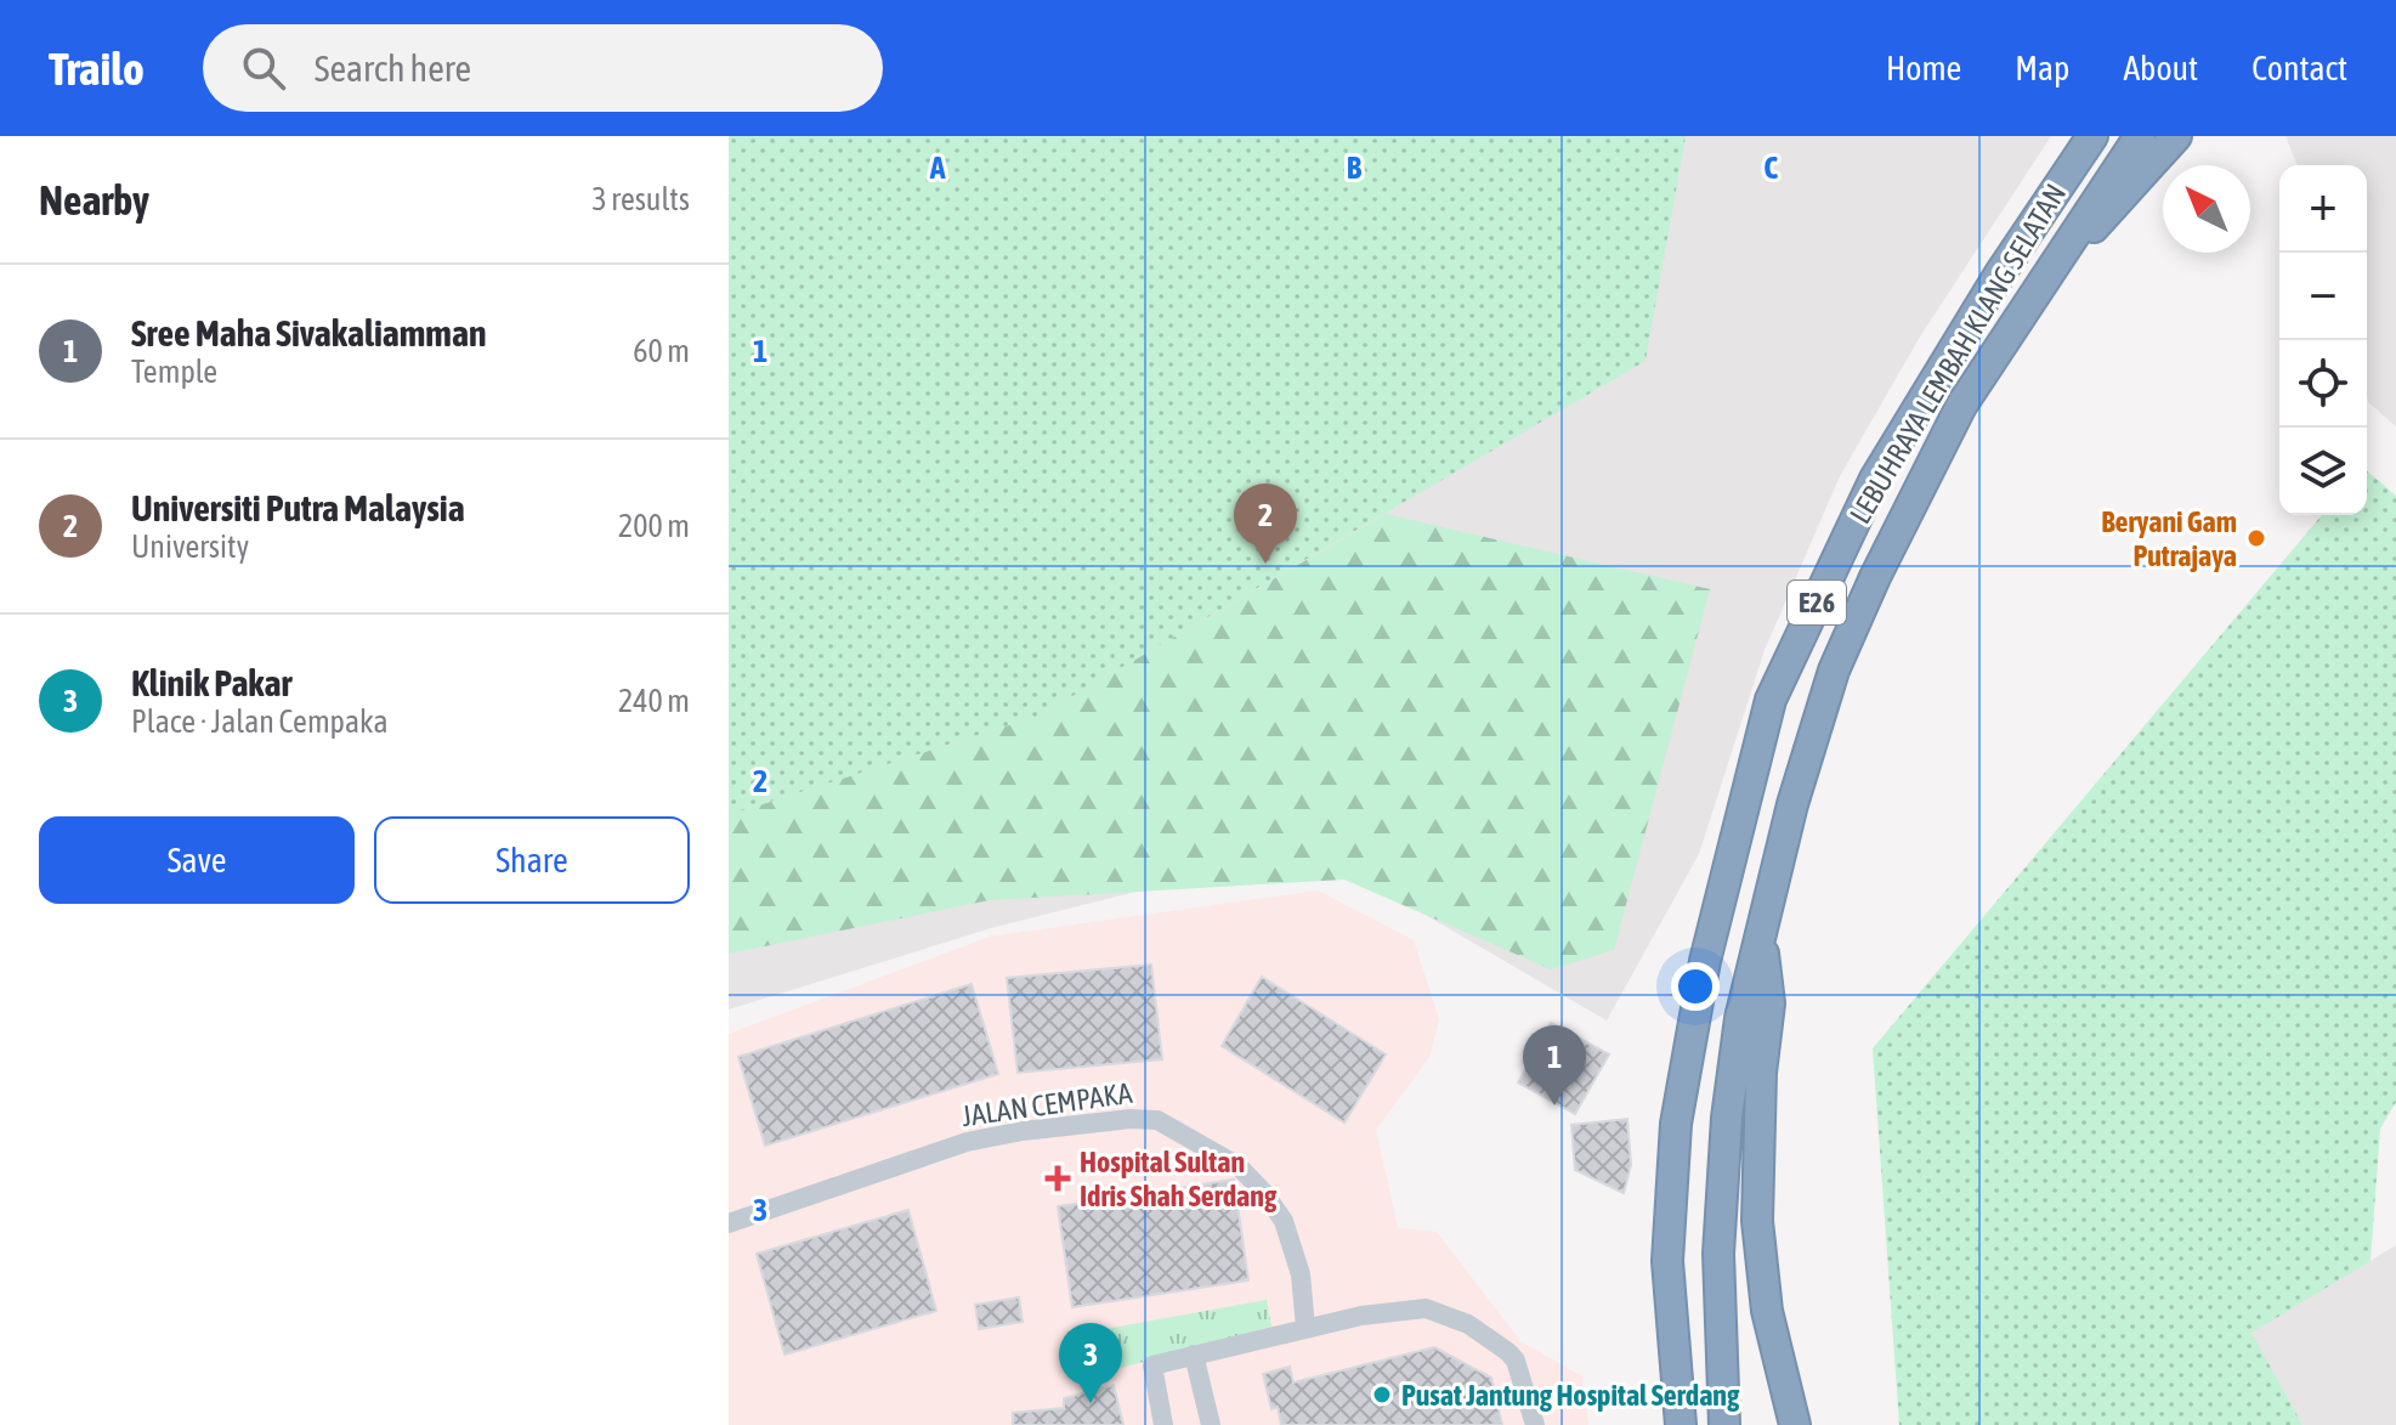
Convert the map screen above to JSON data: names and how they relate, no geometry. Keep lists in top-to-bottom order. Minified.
{"streets":{"highway":["LEBUHRAYA LEMBAH KLANG SELATAN","E26"],"street":["JALAN CEMPAKA"]},"places":{"other":["Beryani Gam Putrajaya","Pusat Jantung Hospital Serdang"],"health":["Hospital Sultan Idris Shah Serdang"]},"north":"top left","page":{"header":"Trailo","search":"Search here","nav":["Home","Map","About","Contact"],"heading":["Nearby","3 results"],"map_buttons":["+","−"],"list":[{"mark":"1","name":"Sree Maha Sivakaliamman","note":"Temple","value":"60 m"},{"mark":"2","name":"Universiti Putra Malaysia","note":"University","value":"200 m"},{"mark":"3","name":"Klinik Pakar","note":"Place · Jalan Cempaka","value":"240 m"}],"pins":["2","1","3"],"buttons":["Save","Share"]},"grid":{"columns":["A","B","C"],"rows":["1","2","3"]}}
